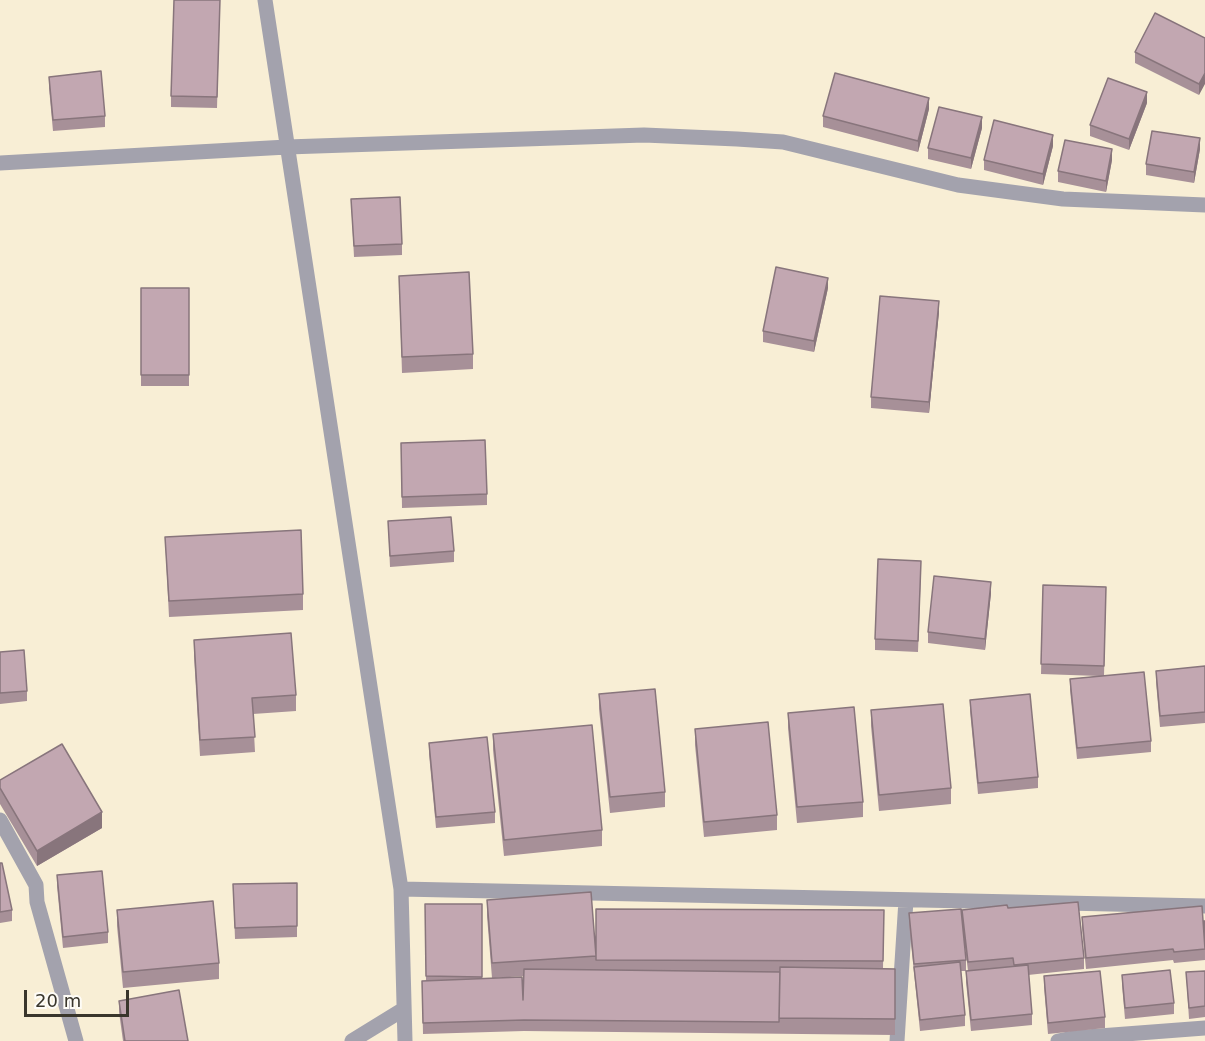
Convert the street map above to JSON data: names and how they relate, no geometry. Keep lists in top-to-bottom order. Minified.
{"scale_bar":"20 m"}
